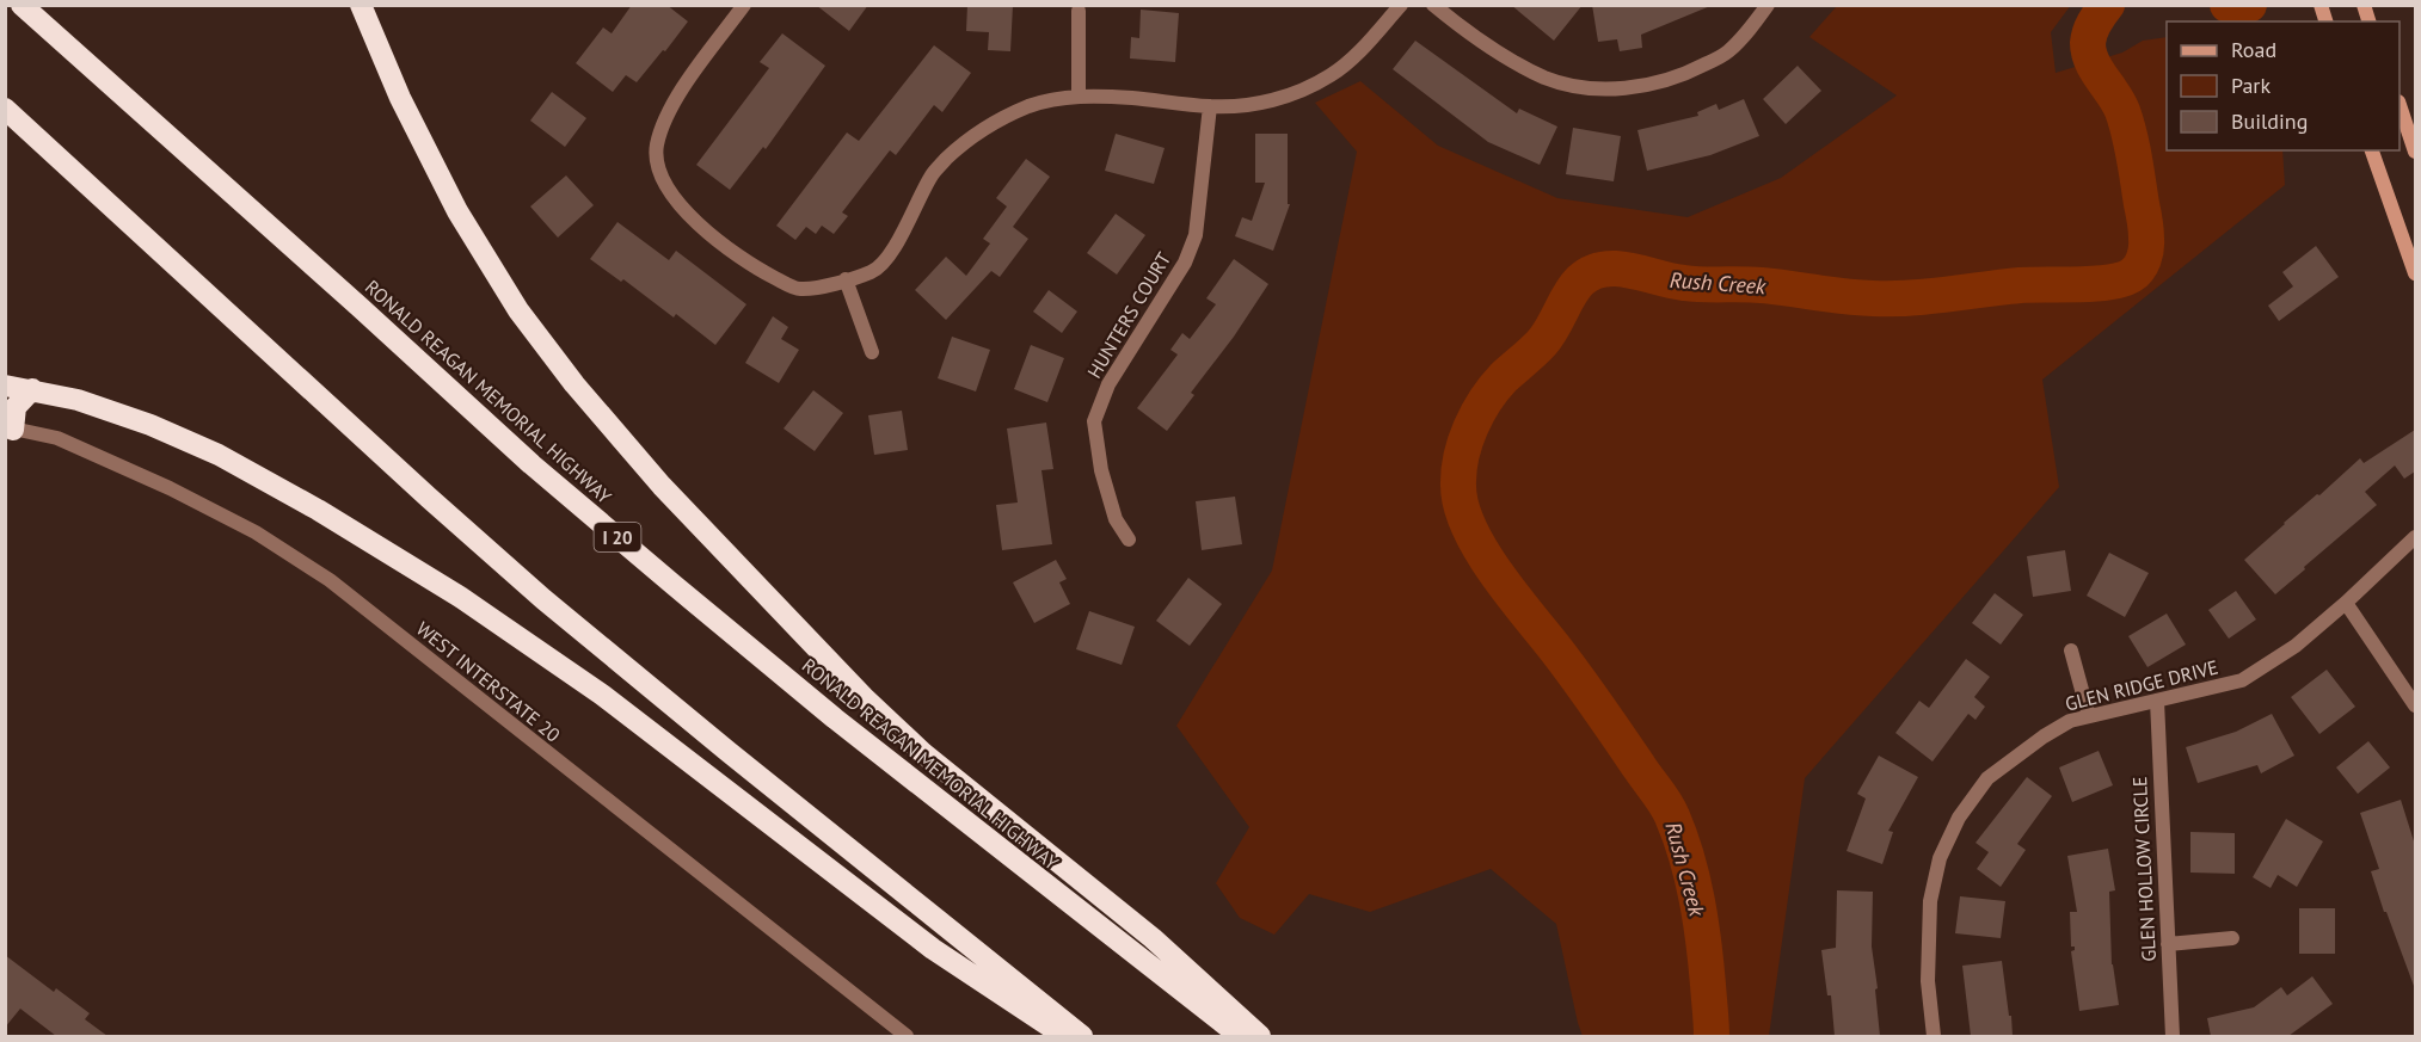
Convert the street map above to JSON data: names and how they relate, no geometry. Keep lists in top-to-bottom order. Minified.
{"streets":{"highway":["RONALD REAGAN MEMORIAL HIGHWAY","I 20"],"street":["HUNTERS COURT","WEST INTERSTATE 20","GLEN RIDGE DRIVE","GLEN HOLLOW CIRCLE"]},"crossings":[["GLEN RIDGE DRIVE","GLEN HOLLOW CIRCLE"]],"water":["Rush Creek"],"legend":["Road","Park","Building"]}
